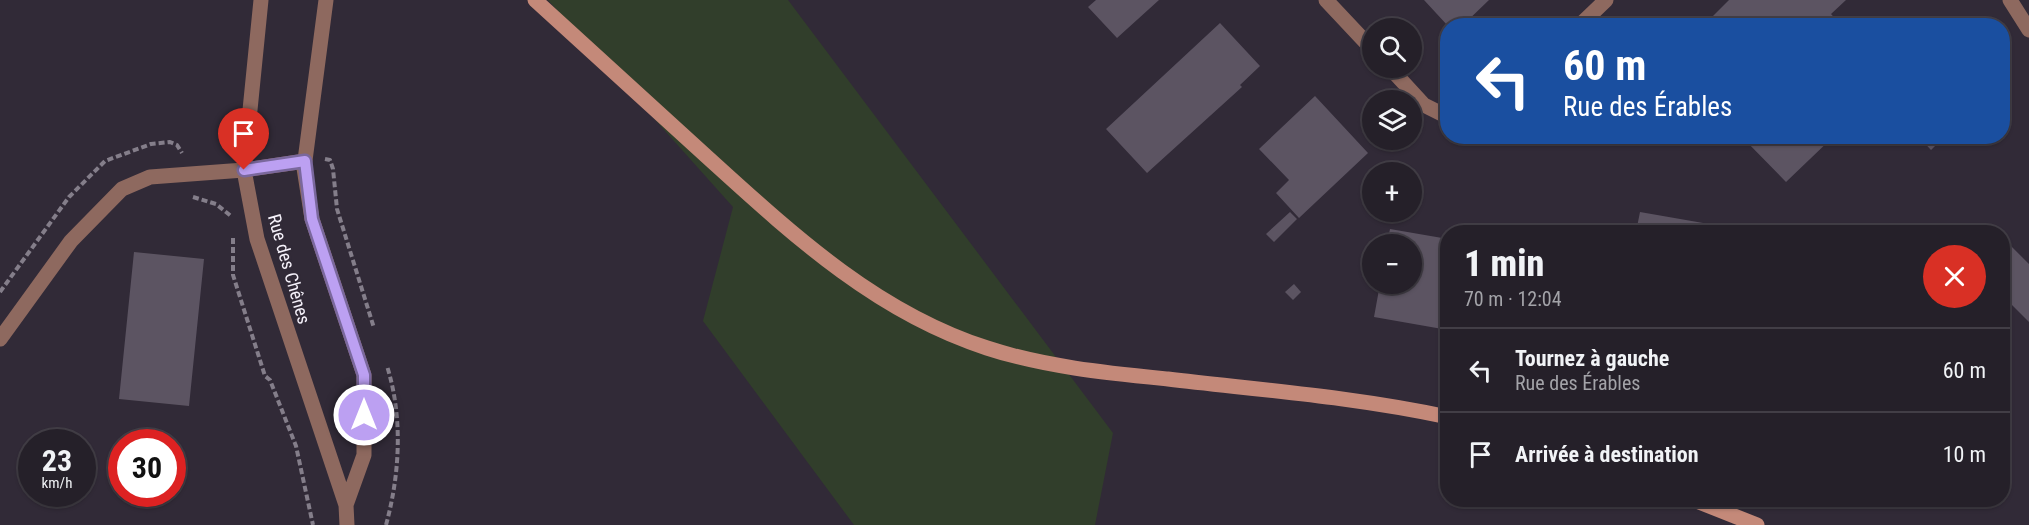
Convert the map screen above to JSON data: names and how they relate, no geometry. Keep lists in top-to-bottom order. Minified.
{"streets":{"street":["Rue des Chênes"]},"page":{"map_buttons":["+","−"],"turn":["60 m","Rue des Érables"],"heading":["1 min","70 m · 12:04"],"list":[{"name":"Tournez à gauche","note":"Rue des Érables","value":"60 m"},{"name":"Arrivée à destination","value":"10 m"}],"speed":"23 km/h","limit":"30"}}
